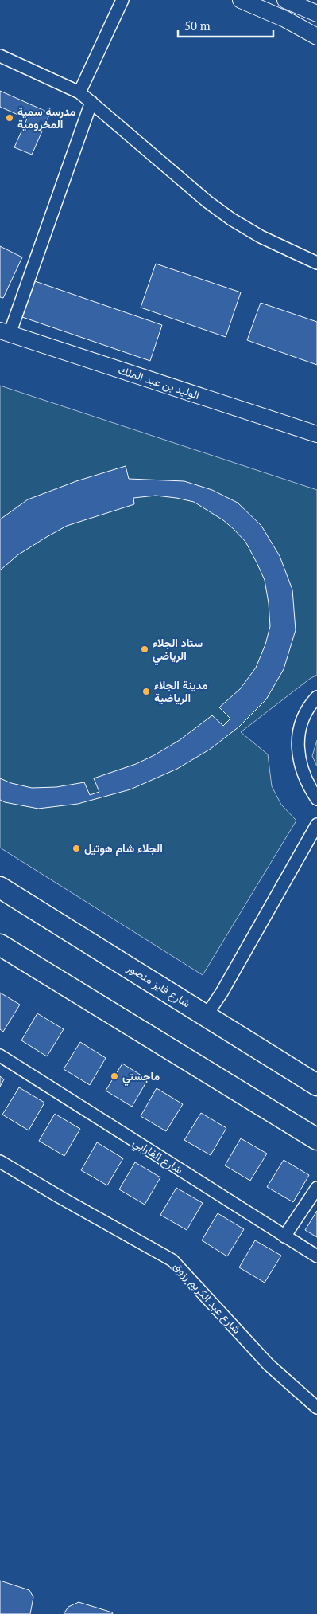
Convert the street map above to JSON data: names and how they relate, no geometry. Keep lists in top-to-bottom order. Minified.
{"streets":{"highway":["شارع فايز منصور"],"main road":["الوليد بن عبد الملك"],"street":["شارع الفارابي","شارع عبد الكريم رزوق"]},"places":["مدرسة سمية المخزومية","ستاد الجلاء الرياضي","مدينة الجلاء الرياضية","الجلاء شام هوتيل","ماجستي"],"scale_bar":"50 m"}
